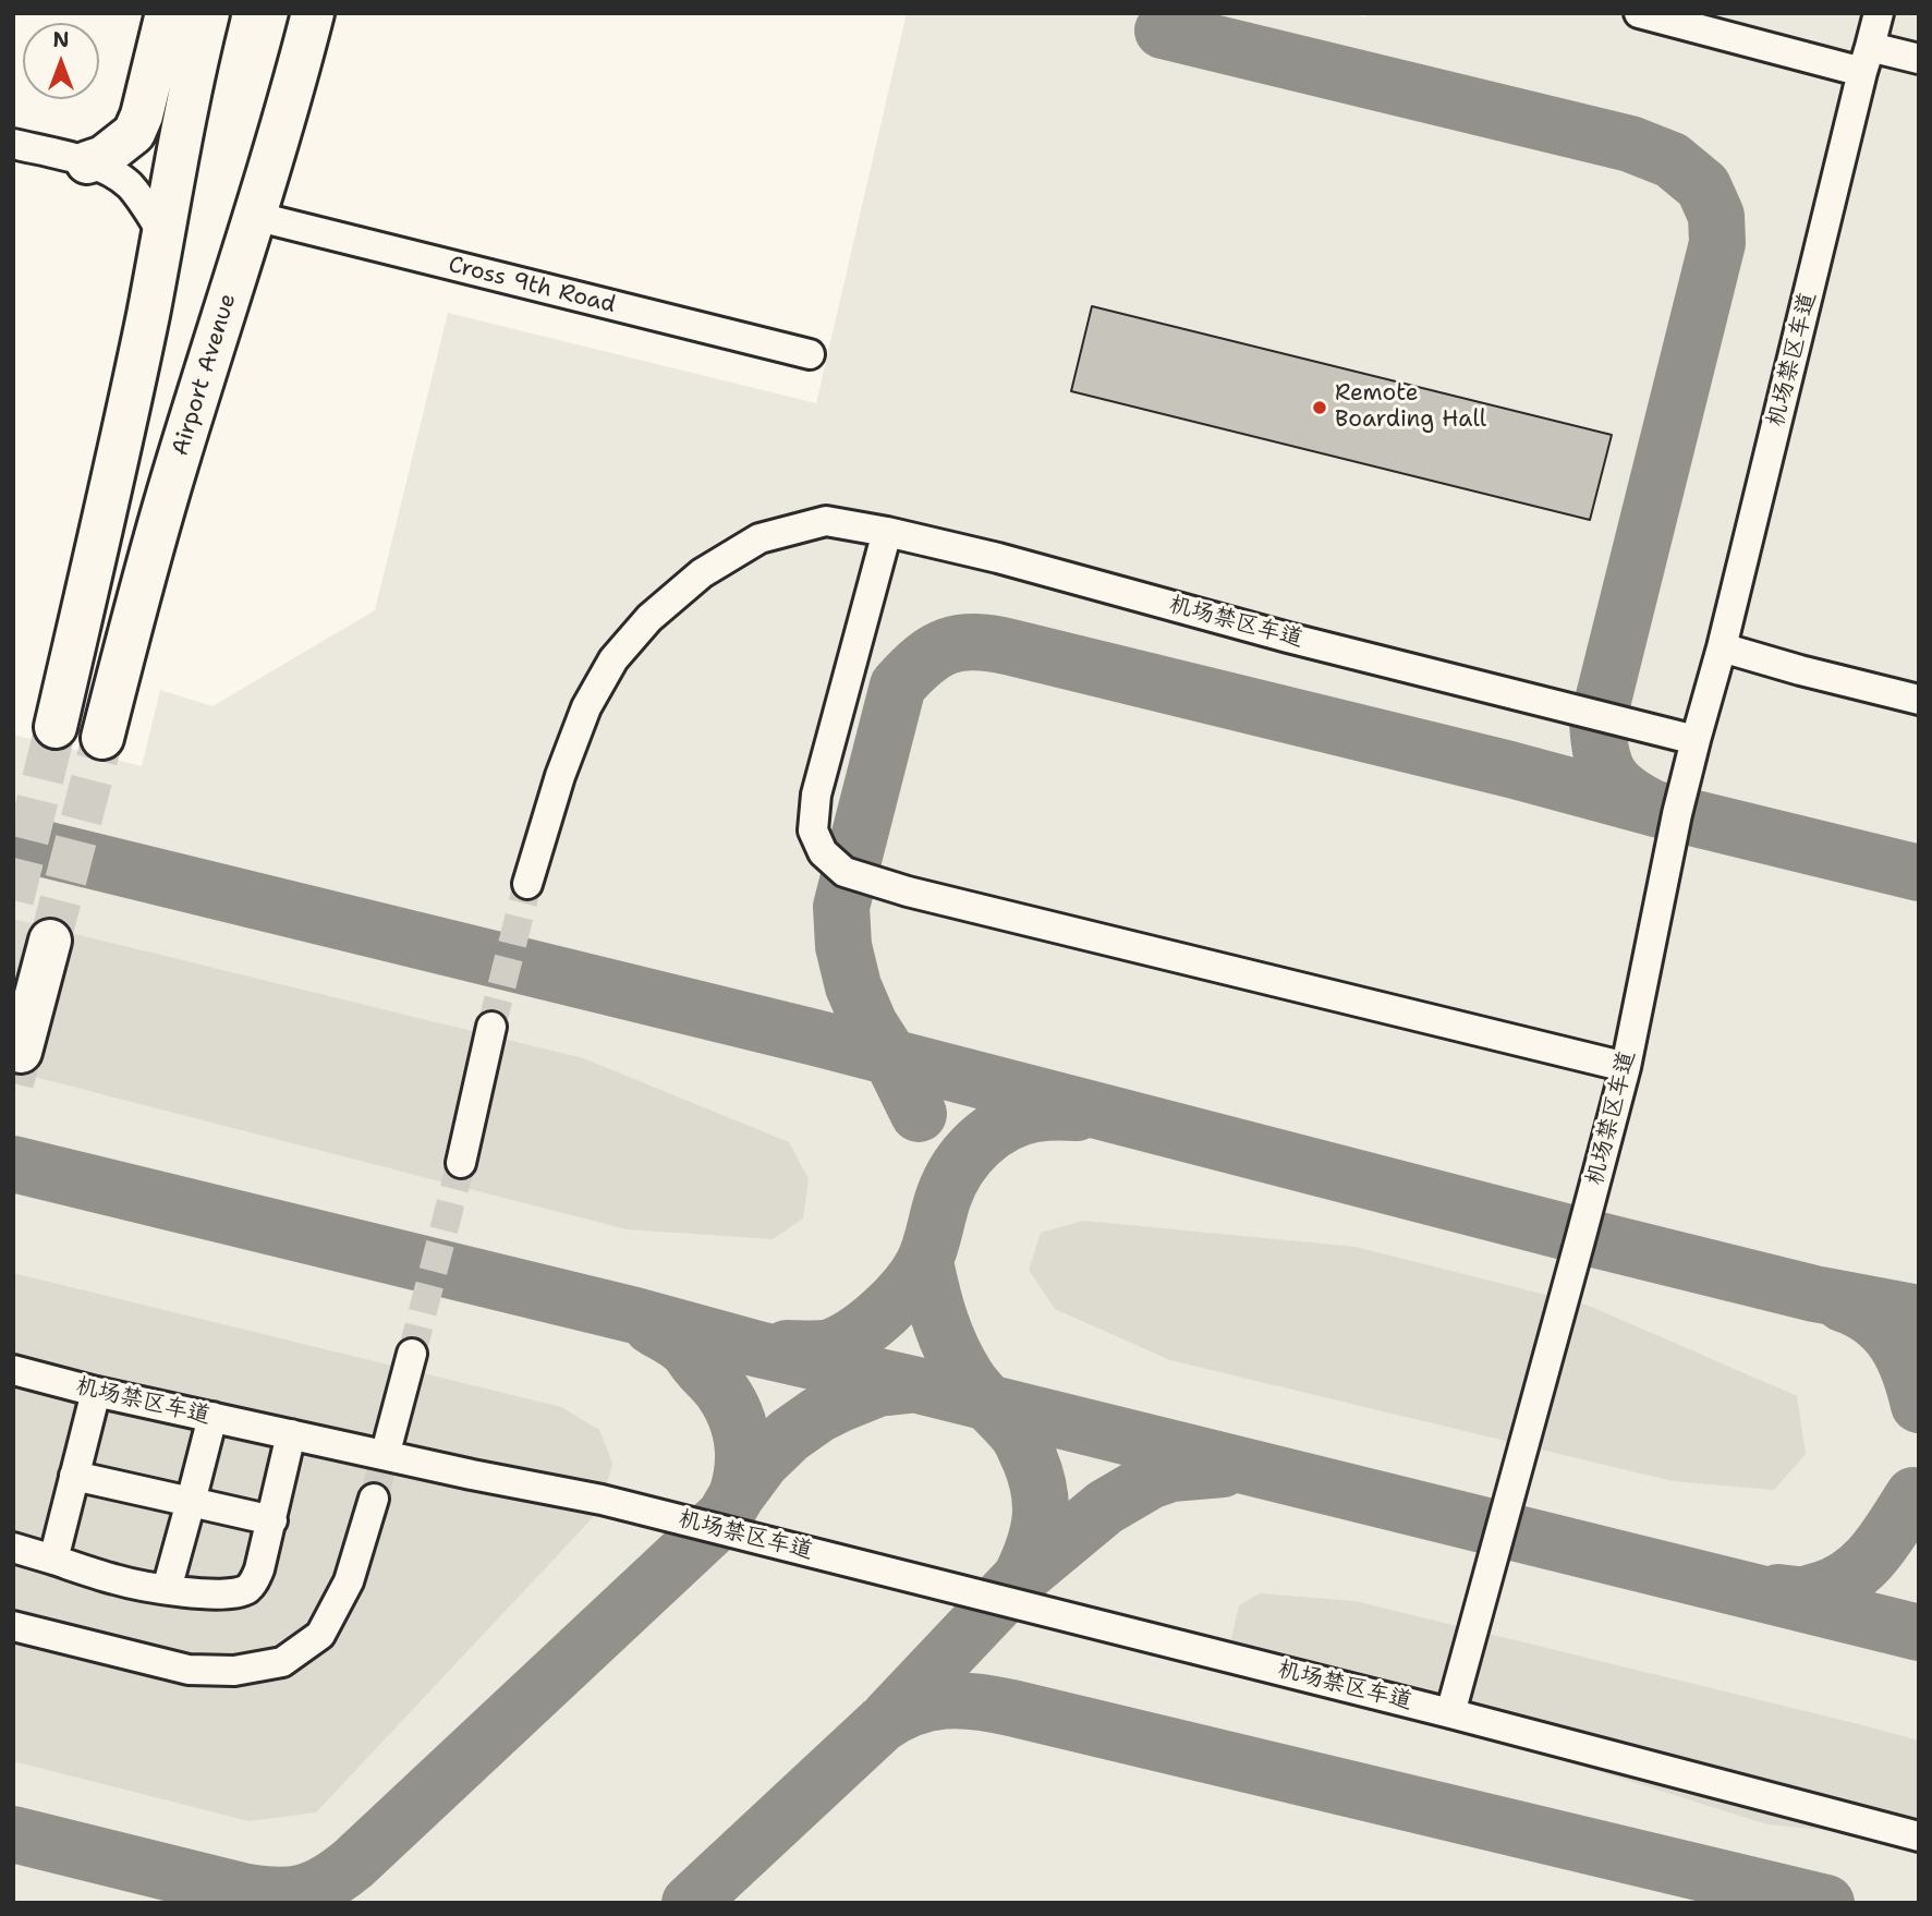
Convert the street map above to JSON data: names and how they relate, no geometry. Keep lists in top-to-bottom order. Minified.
{"streets":{"highway":["Airport Avenue"],"street":["Cross 9th Road","机场禁区车道"]},"crossings":[["Cross 9th Road","Airport Avenue"]],"places":["Remote Boarding Hall"],"north":"top"}
